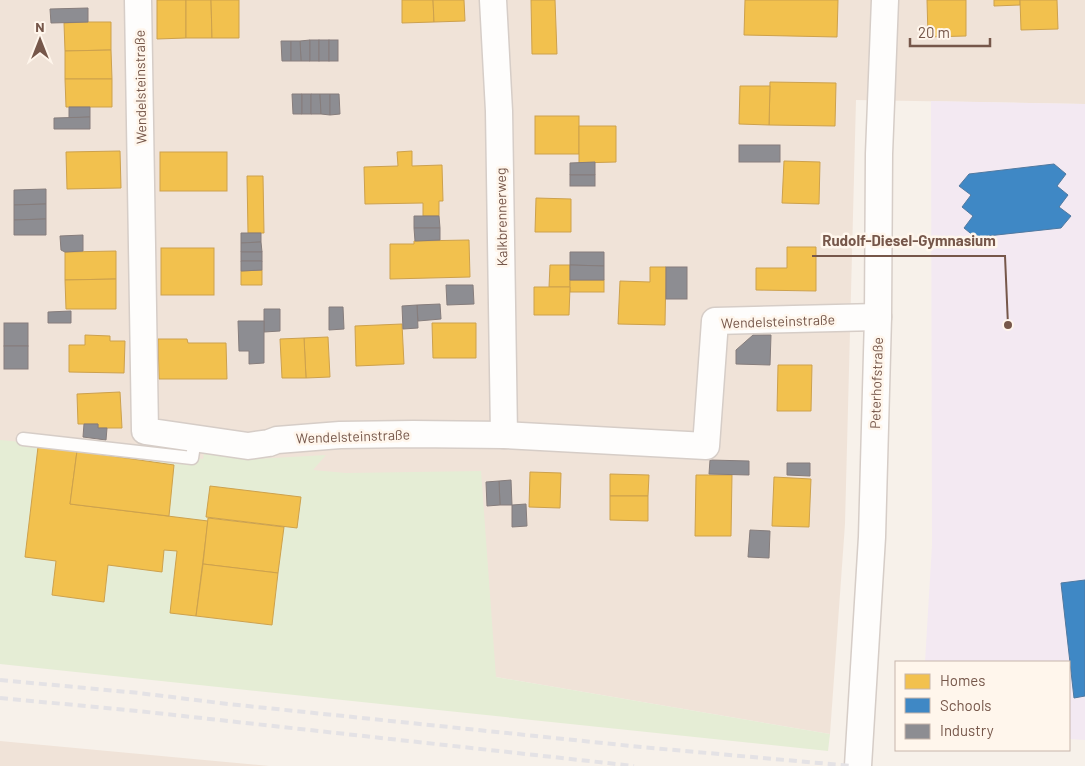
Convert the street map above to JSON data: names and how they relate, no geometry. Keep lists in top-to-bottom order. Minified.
{"streets":{"street":["Wendelsteinstraße","Kalkbrennerweg","Peterhofstraße"]},"crossings":[["Wendelsteinstraße","Kalkbrennerweg"],["Wendelsteinstraße","Peterhofstraße"]],"places":["Rudolf-Diesel-Gymnasium"],"legend":["Homes","Schools","Industry"],"scale_bar":"20 m","north":"top"}
